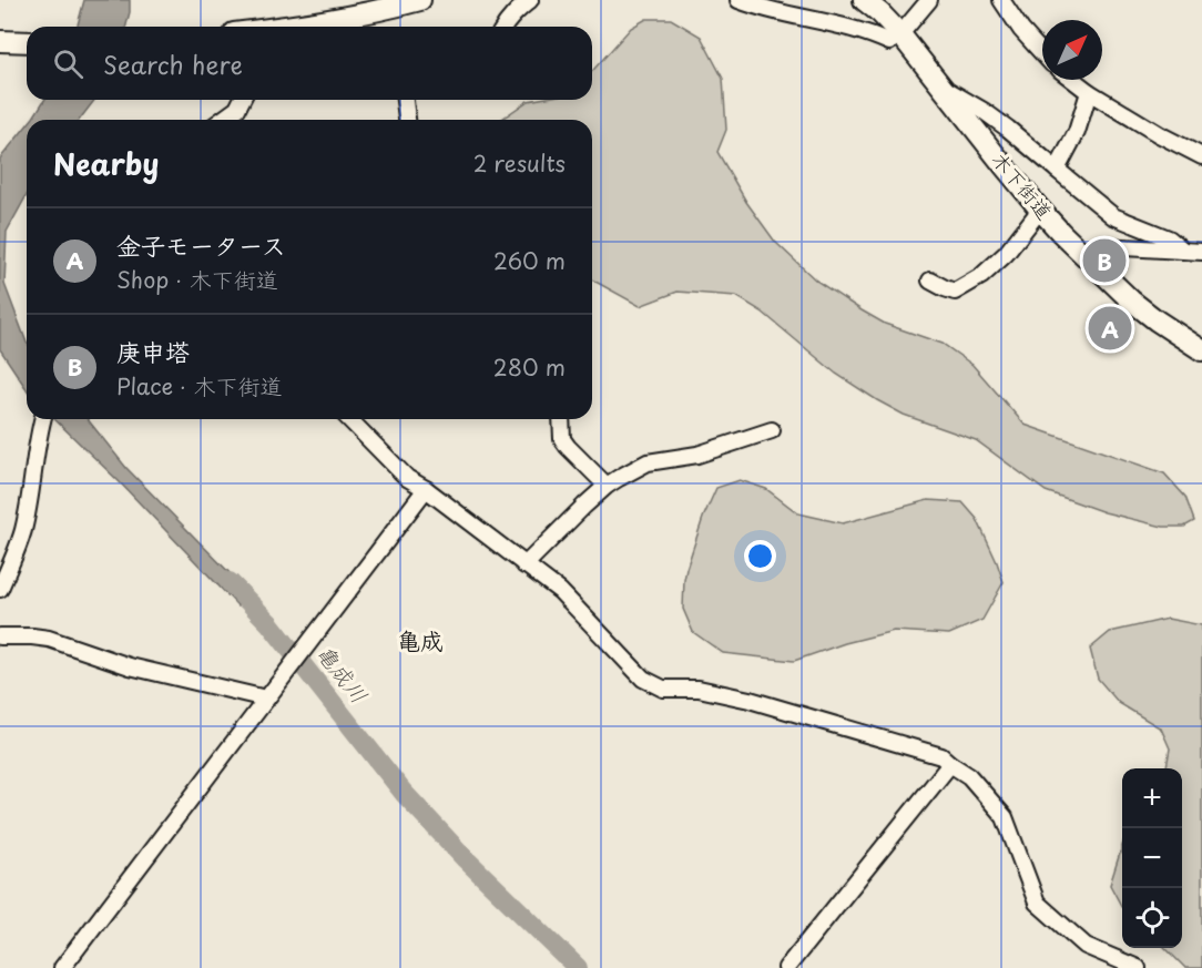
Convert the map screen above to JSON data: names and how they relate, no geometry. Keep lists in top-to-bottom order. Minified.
{"streets":{"main road":["木下街道"]},"districts":["亀成"],"water":["亀成川"],"north":"top right","page":{"search":"Search here","heading":["Nearby","2 results"],"list":[{"mark":"A","name":"金子モータース","note":"Shop · 木下街道","value":"260 m"},{"mark":"B","name":"庚申塔","note":"Place · 木下街道","value":"280 m"}],"pins":["B","A"],"map_buttons":["+","−"]}}
